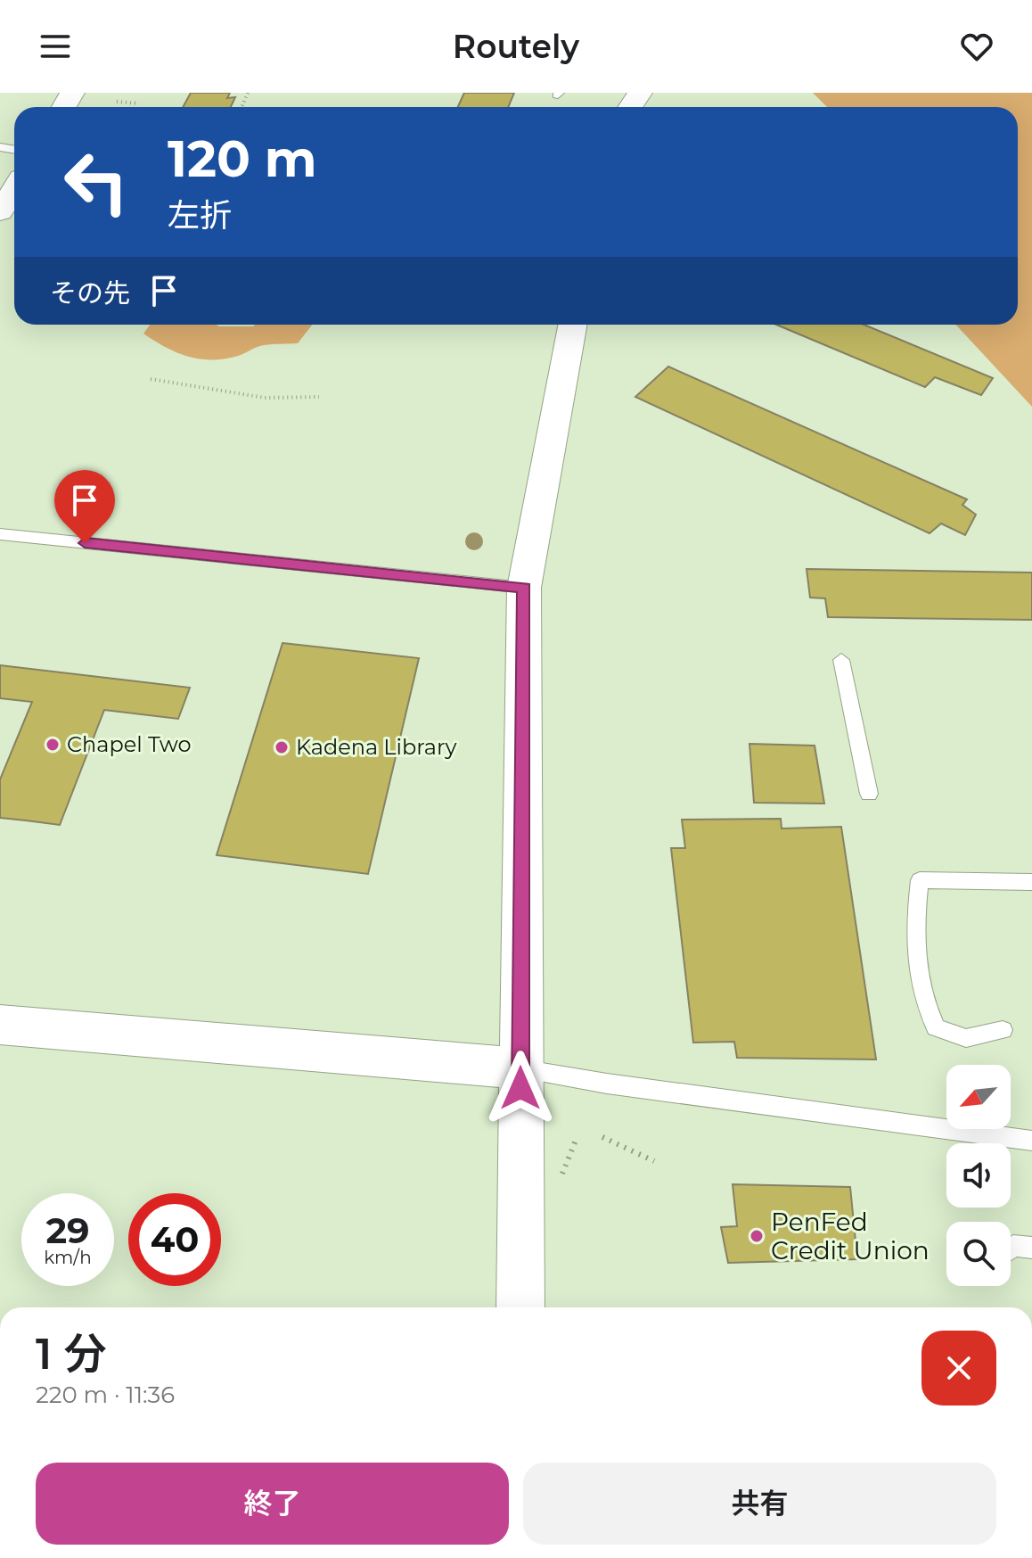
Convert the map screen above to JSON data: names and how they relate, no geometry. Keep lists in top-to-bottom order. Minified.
{"places":["Chapel Two","Kadena Library","PenFed Credit Union"],"north":"bottom left","page":{"header":"Routely","turn":["120 m","左折"],"then":"その先","speed":"29 km/h","limit":"40","heading":["1 分","220 m · 11:36"],"buttons":["終了","共有"]}}
